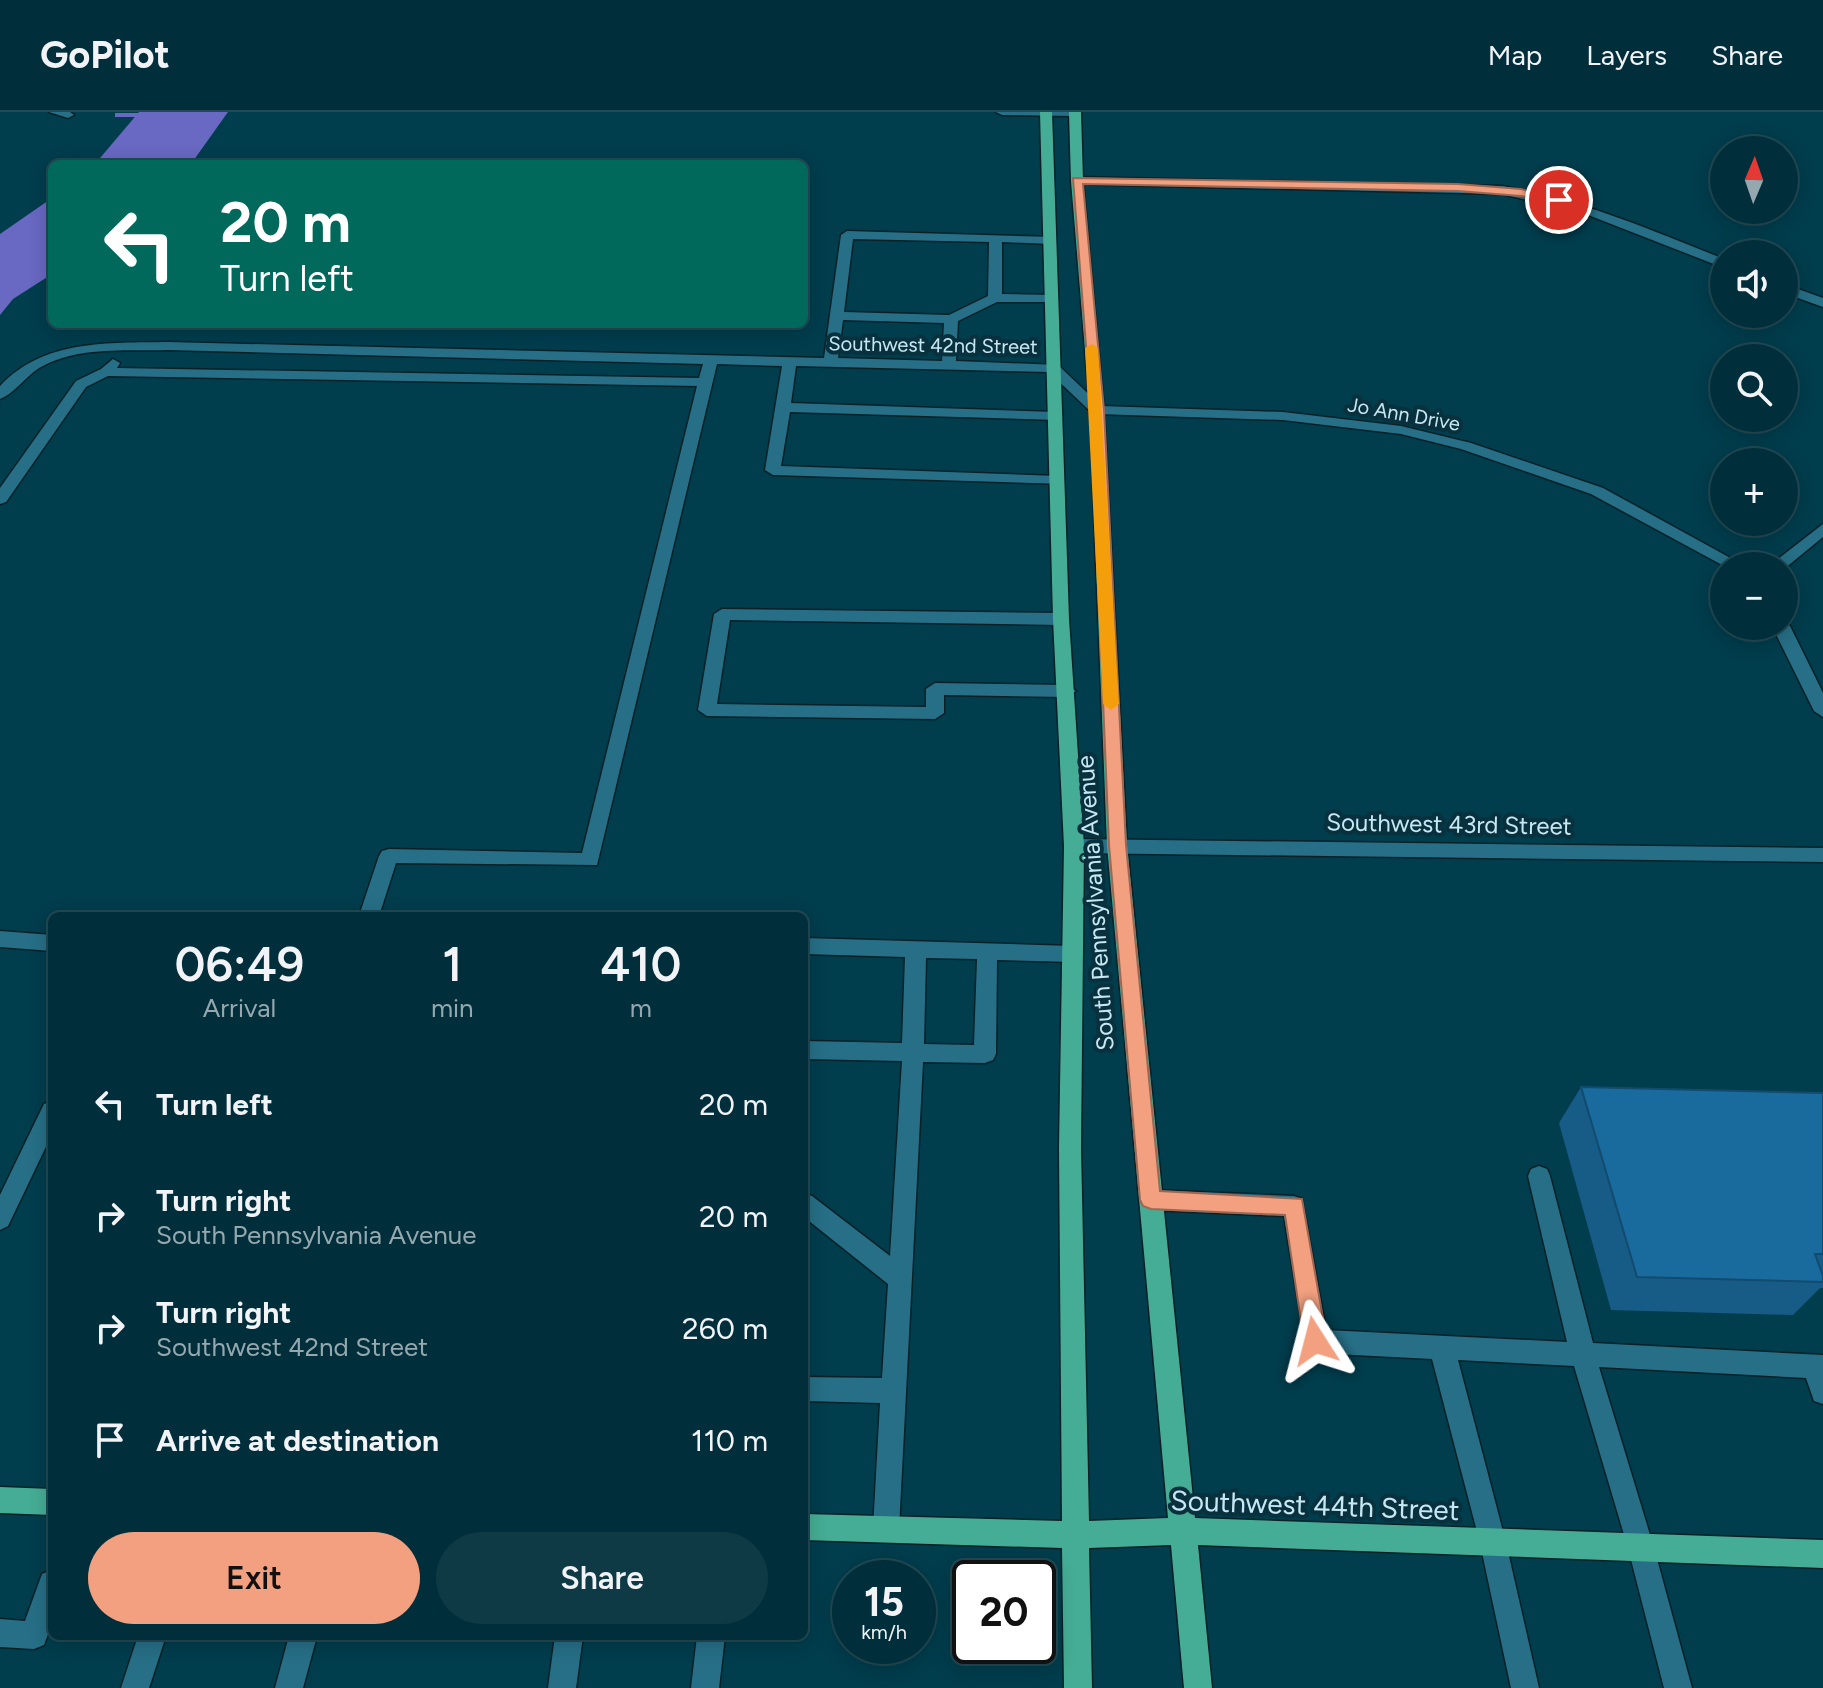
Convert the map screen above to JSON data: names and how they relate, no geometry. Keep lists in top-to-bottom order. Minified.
{"streets":{"main road":["South Pennsylvania Avenue","Southwest 44th Street"],"street":["Southwest 42nd Street","Jo Ann Drive","Southwest 43rd Street"]},"crossings":[["Southwest 42nd Street","South Pennsylvania Avenue"],["Jo Ann Drive","South Pennsylvania Avenue"],["Southwest 43rd Street","South Pennsylvania Avenue"],["South Pennsylvania Avenue","Southwest 44th Street"]],"north":"top","page":{"header":"GoPilot","nav":["Map","Layers","Share"],"map_buttons":["+","−"],"turn":["20 m","Turn left"],"eta":["06:49","Arrival","1","min","410","m"],"list":[{"name":"Turn left","value":"20 m"},{"name":"Turn right","note":"South Pennsylvania Avenue","value":"20 m"},{"name":"Turn right","note":"Southwest 42nd Street","value":"260 m"},{"name":"Arrive at destination","value":"110 m"}],"buttons":["Exit","Share"],"speed":"15 km/h","limit":"20"}}
